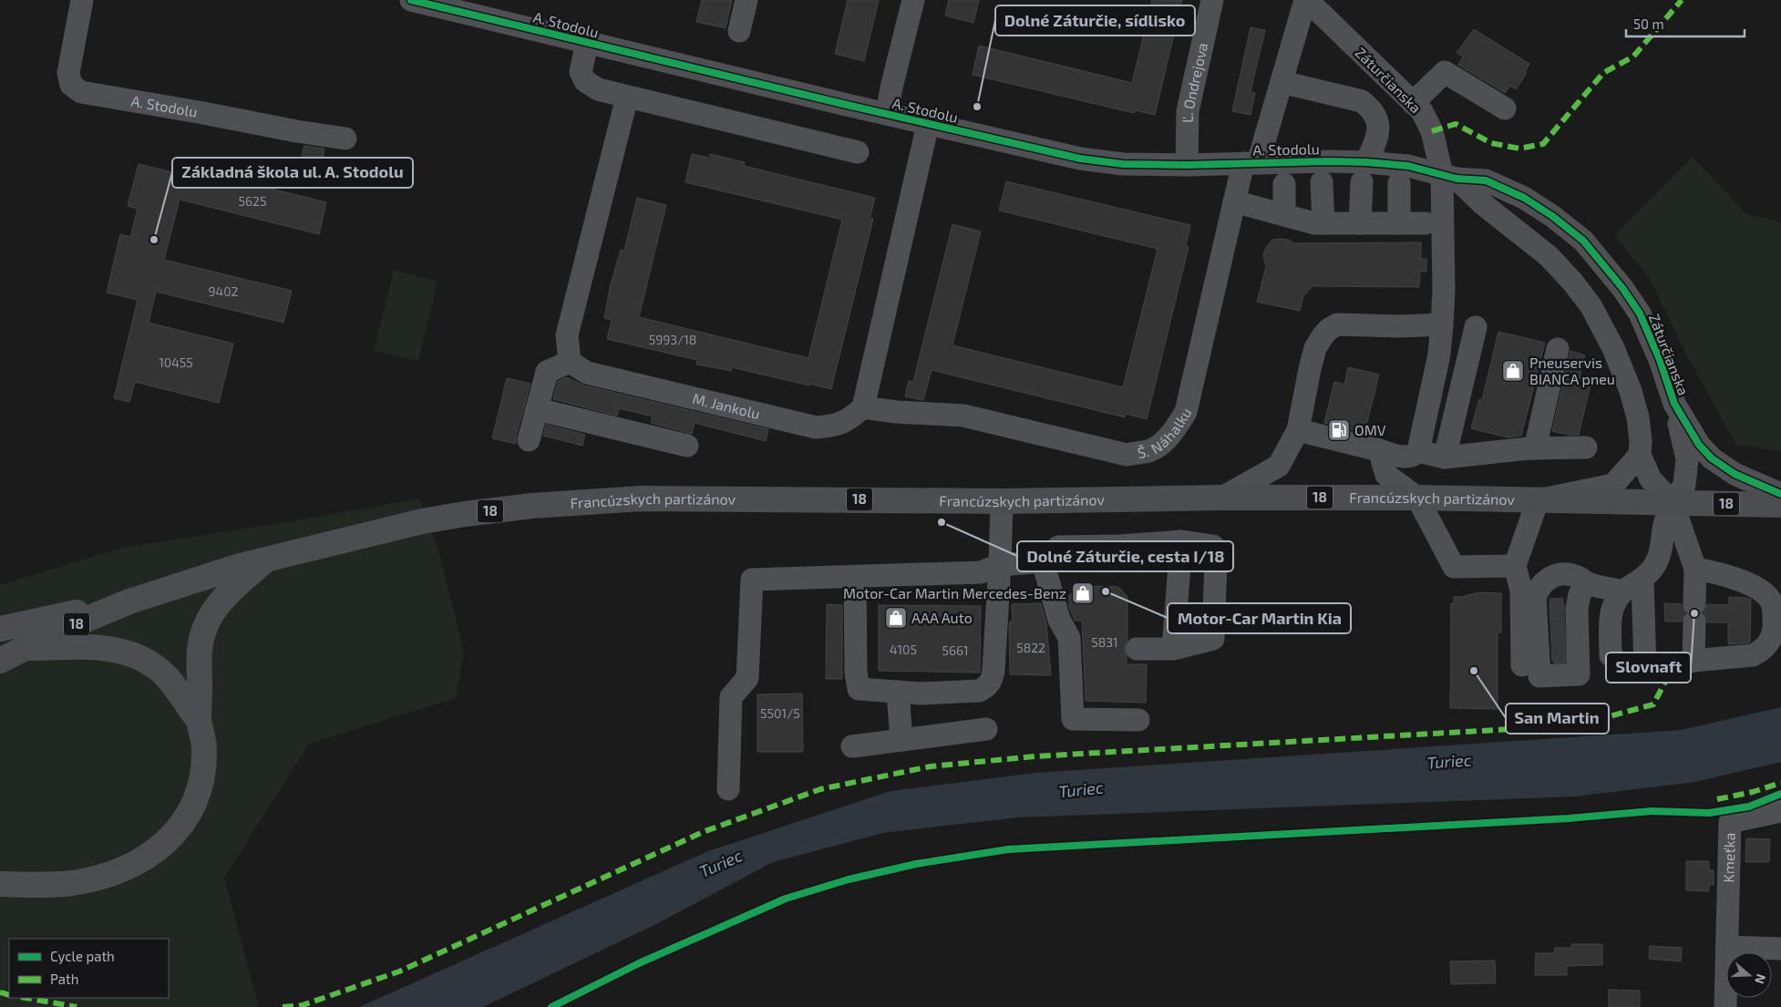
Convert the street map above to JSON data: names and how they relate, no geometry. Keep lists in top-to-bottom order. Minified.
{"streets":{"main road":["18","Francúzskych partizánov"],"street":["A. Stodolu","Záturčianska","Ľ. Ondrejova","M. Jankolu","Š. Náhalku","Kmeťka"]},"crossings":[["A. Stodolu","Záturčianska"],["A. Stodolu","Ľ. Ondrejova"],["A. Stodolu","Š. Náhalku"],["Záturčianska","Š. Náhalku"],["M. Jankolu","Š. Náhalku"],["18","Francúzskych partizánov"]],"water":["Turiec"],"places":{"other":["Dolné Záturčie, sídlisko","Základná škola ul. A. Stodolu","Dolné Záturčie, cesta I/18","Motor-Car Martin Kia","Slovnaft","San Martin"],"shop":["Pneuservis BIANCA pneu","Motor-Car Martin Mercedes-Benz","AAA Auto"],"fuel station":["OMV"]},"house_numbers":["5625","9402","5993/18","10455","5831","5822","4105","5661","5501/5"],"legend":["Cycle path","Path"],"scale_bar":"50 m","north":"right"}
